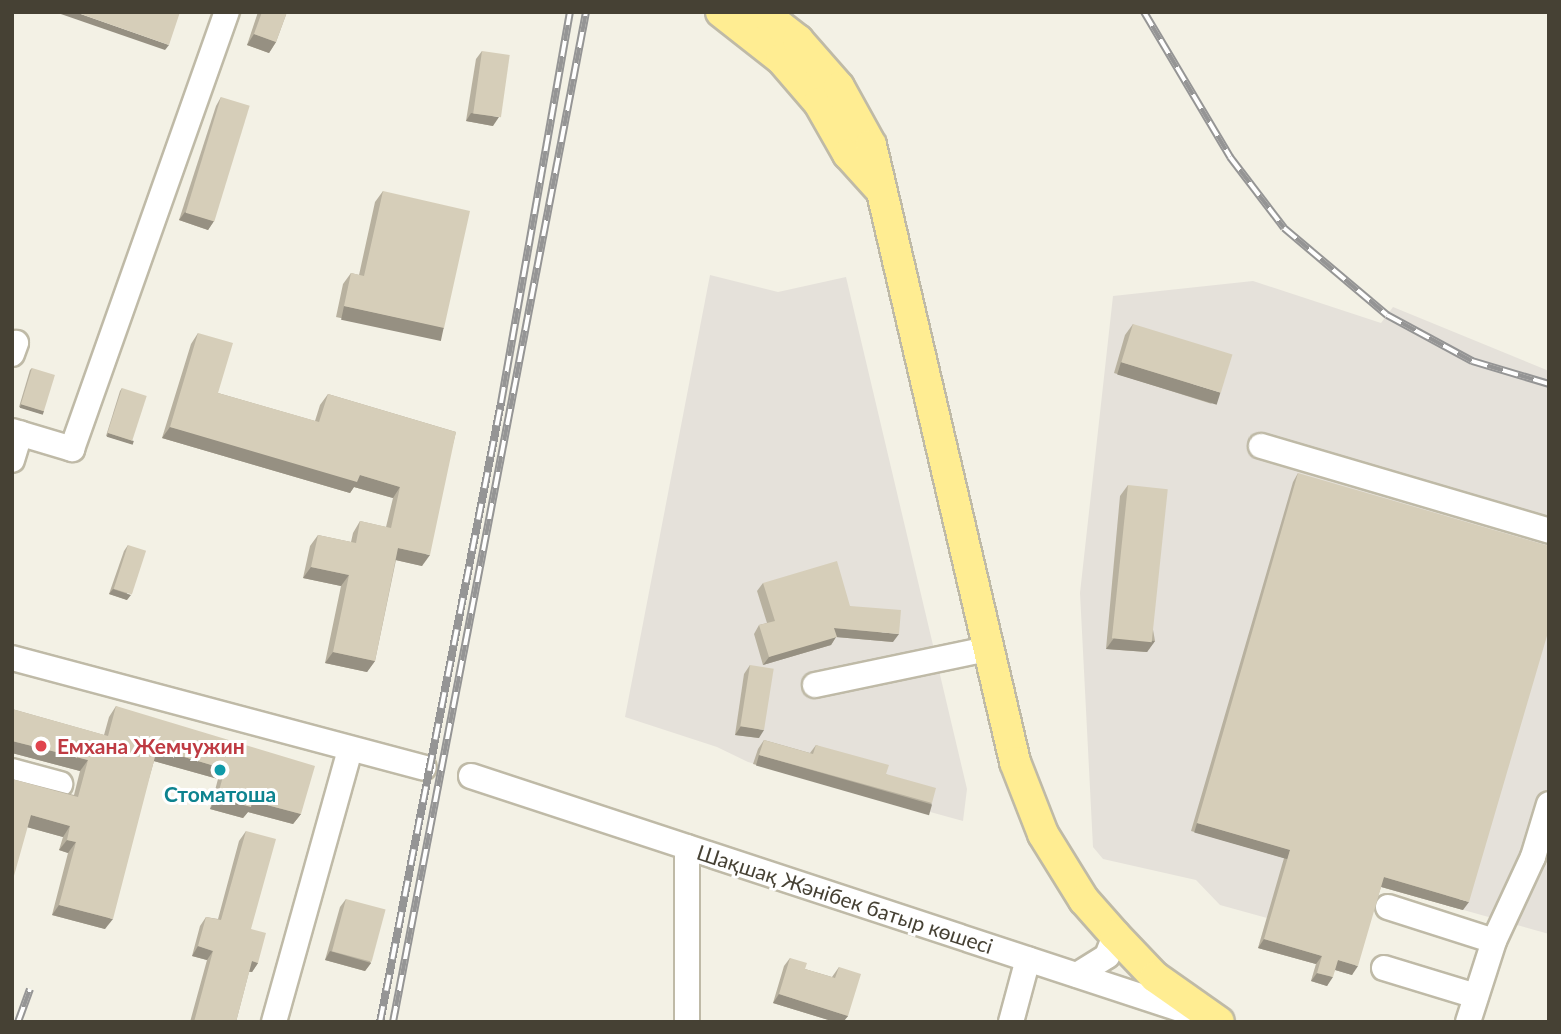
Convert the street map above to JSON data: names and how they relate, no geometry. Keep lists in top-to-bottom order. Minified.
{"streets":{"street":["Шақшақ Жәнібек батыр көшесі"]},"places":["Емхана Жемчужин","Стоматоша"]}
